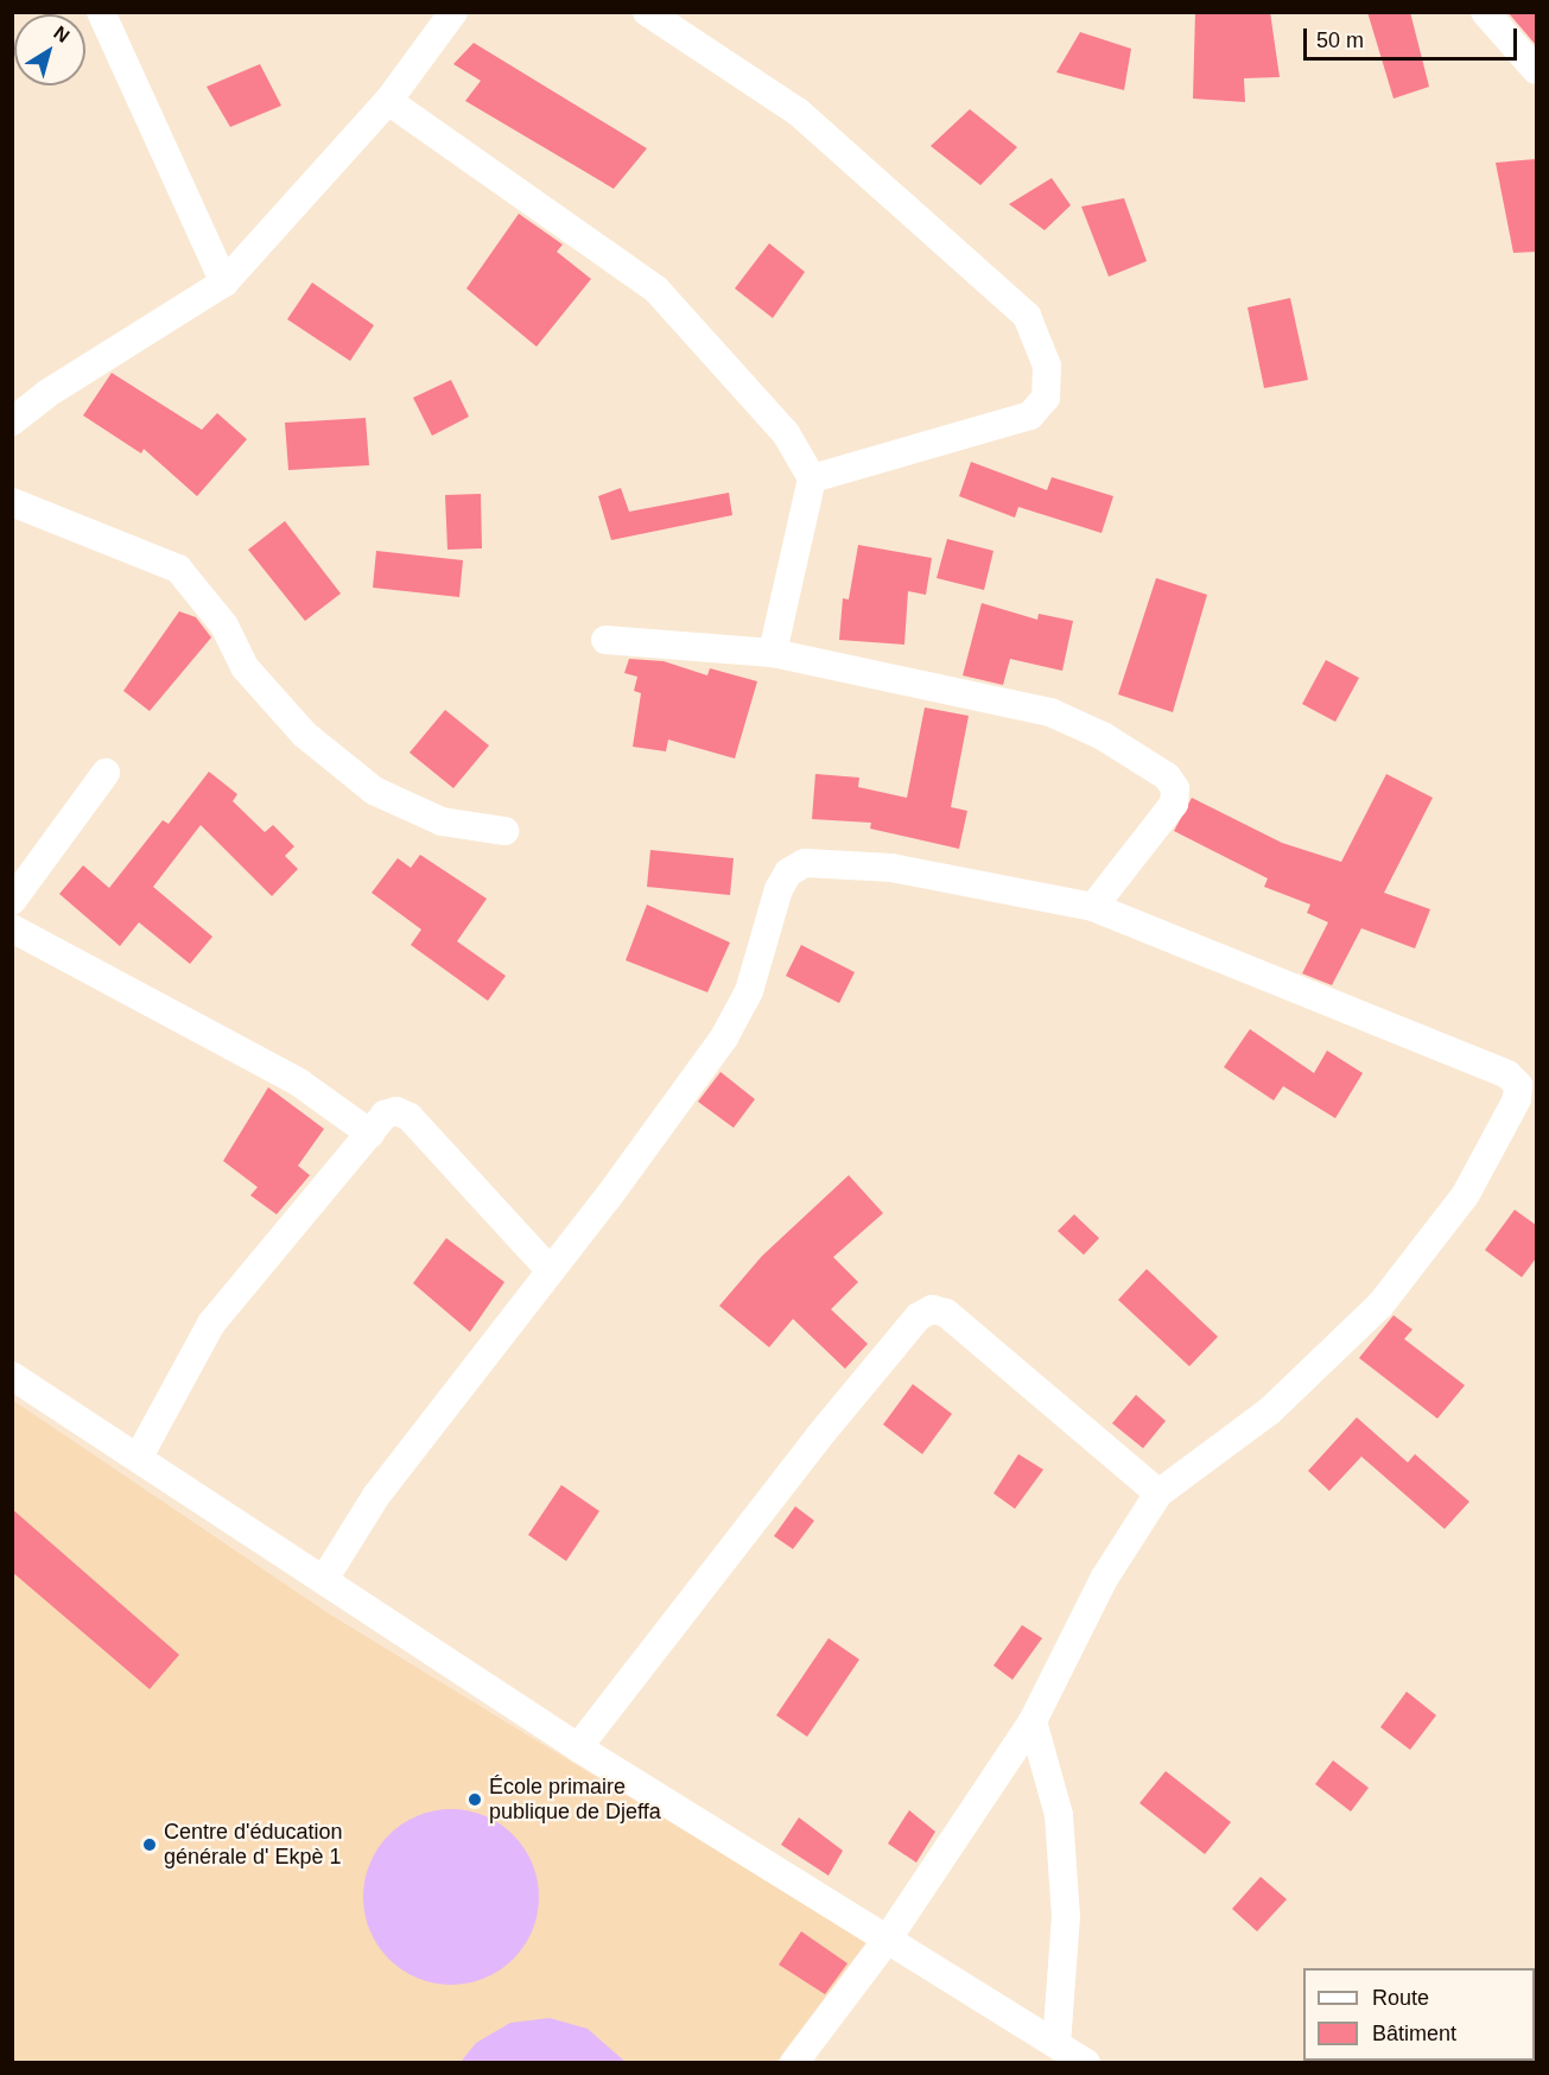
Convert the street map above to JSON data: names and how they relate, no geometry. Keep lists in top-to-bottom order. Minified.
{"places":["École primaire publique de Djeffa","Centre d'éducation générale d' Ekpè 1"],"legend":["Route","Bâtiment"],"scale_bar":"50 m","north":"top right"}
